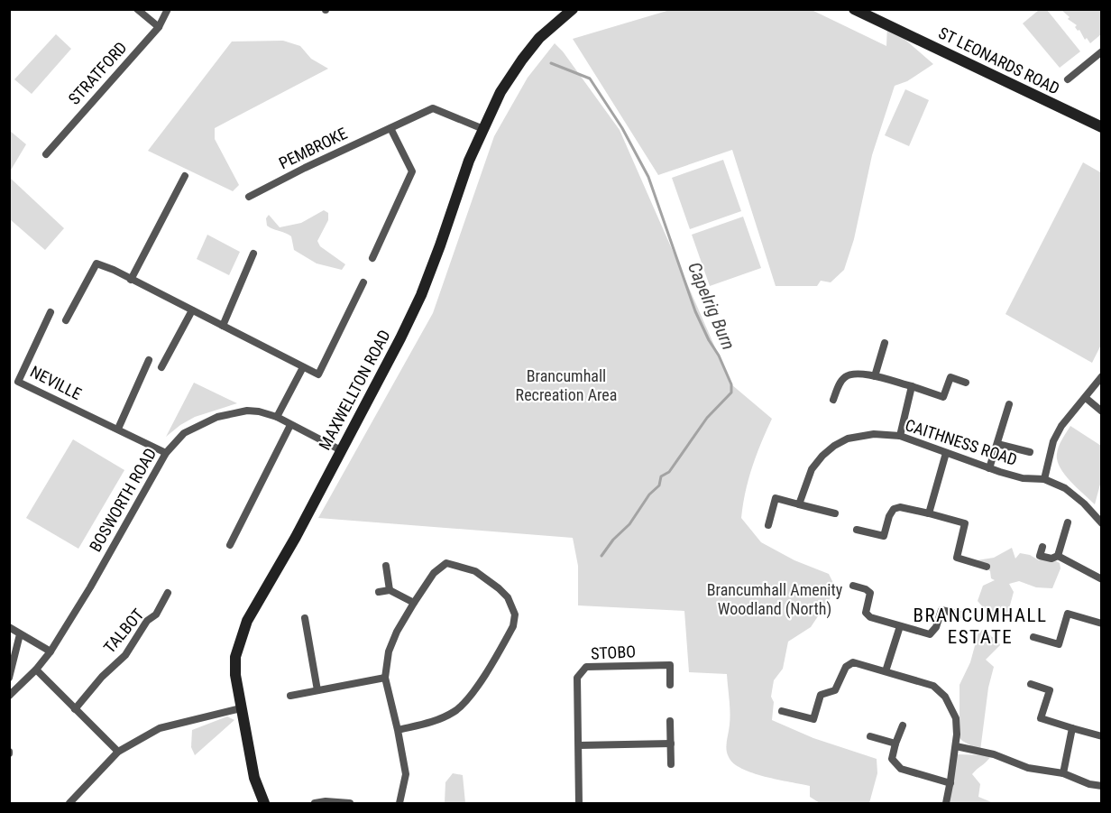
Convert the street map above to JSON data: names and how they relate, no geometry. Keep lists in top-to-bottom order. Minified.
{"streets":{"street":["ST LEONARDS ROAD","STRATFORD","PEMBROKE","NEVILLE","MAXWELLTON ROAD","CAITHNESS ROAD","BOSWORTH ROAD","TALBOT","STOBO"]},"crossings":[["PEMBROKE","MAXWELLTON ROAD"],["NEVILLE","BOSWORTH ROAD"],["MAXWELLTON ROAD","BOSWORTH ROAD"]],"districts":["BRANCUMHALL ESTATE"],"water":["Capelrig Burn"],"parks":["Brancumhall Recreation Area","Brancumhall Amenity Woodland (North)"]}
